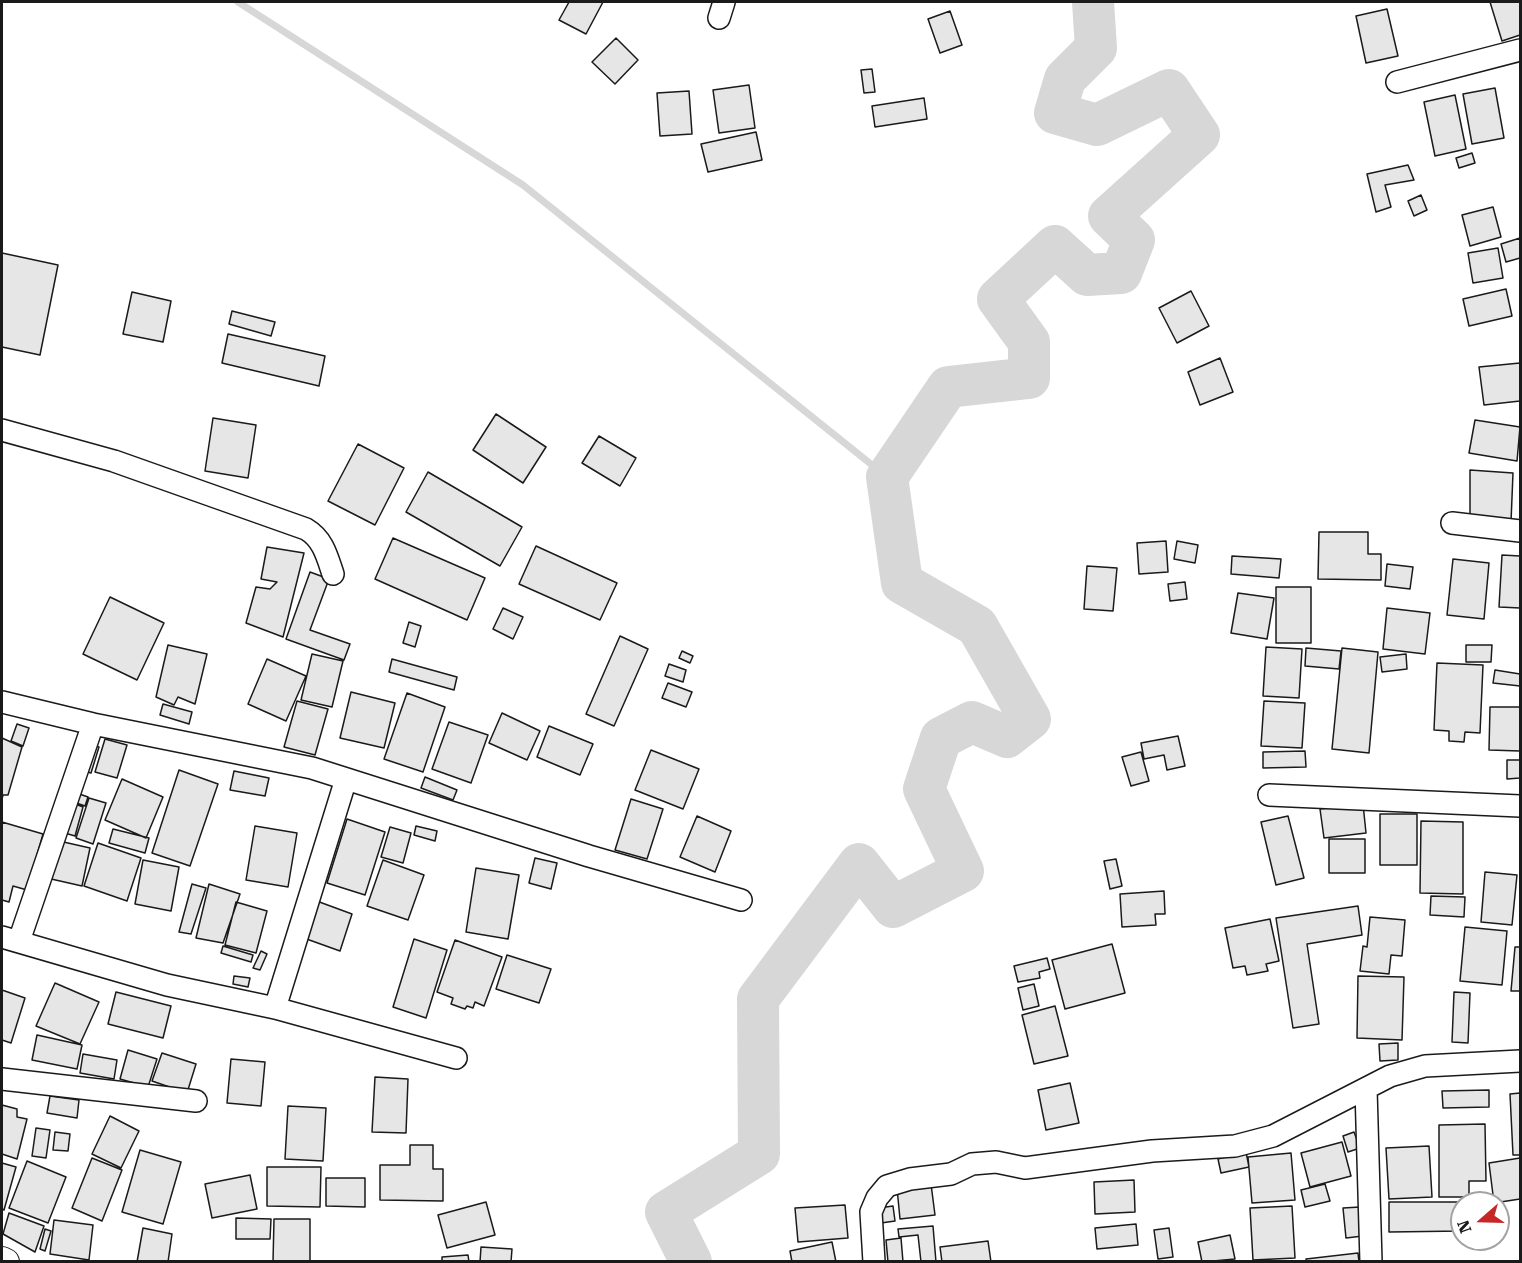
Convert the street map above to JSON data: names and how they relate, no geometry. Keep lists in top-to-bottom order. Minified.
{"north":"left"}
